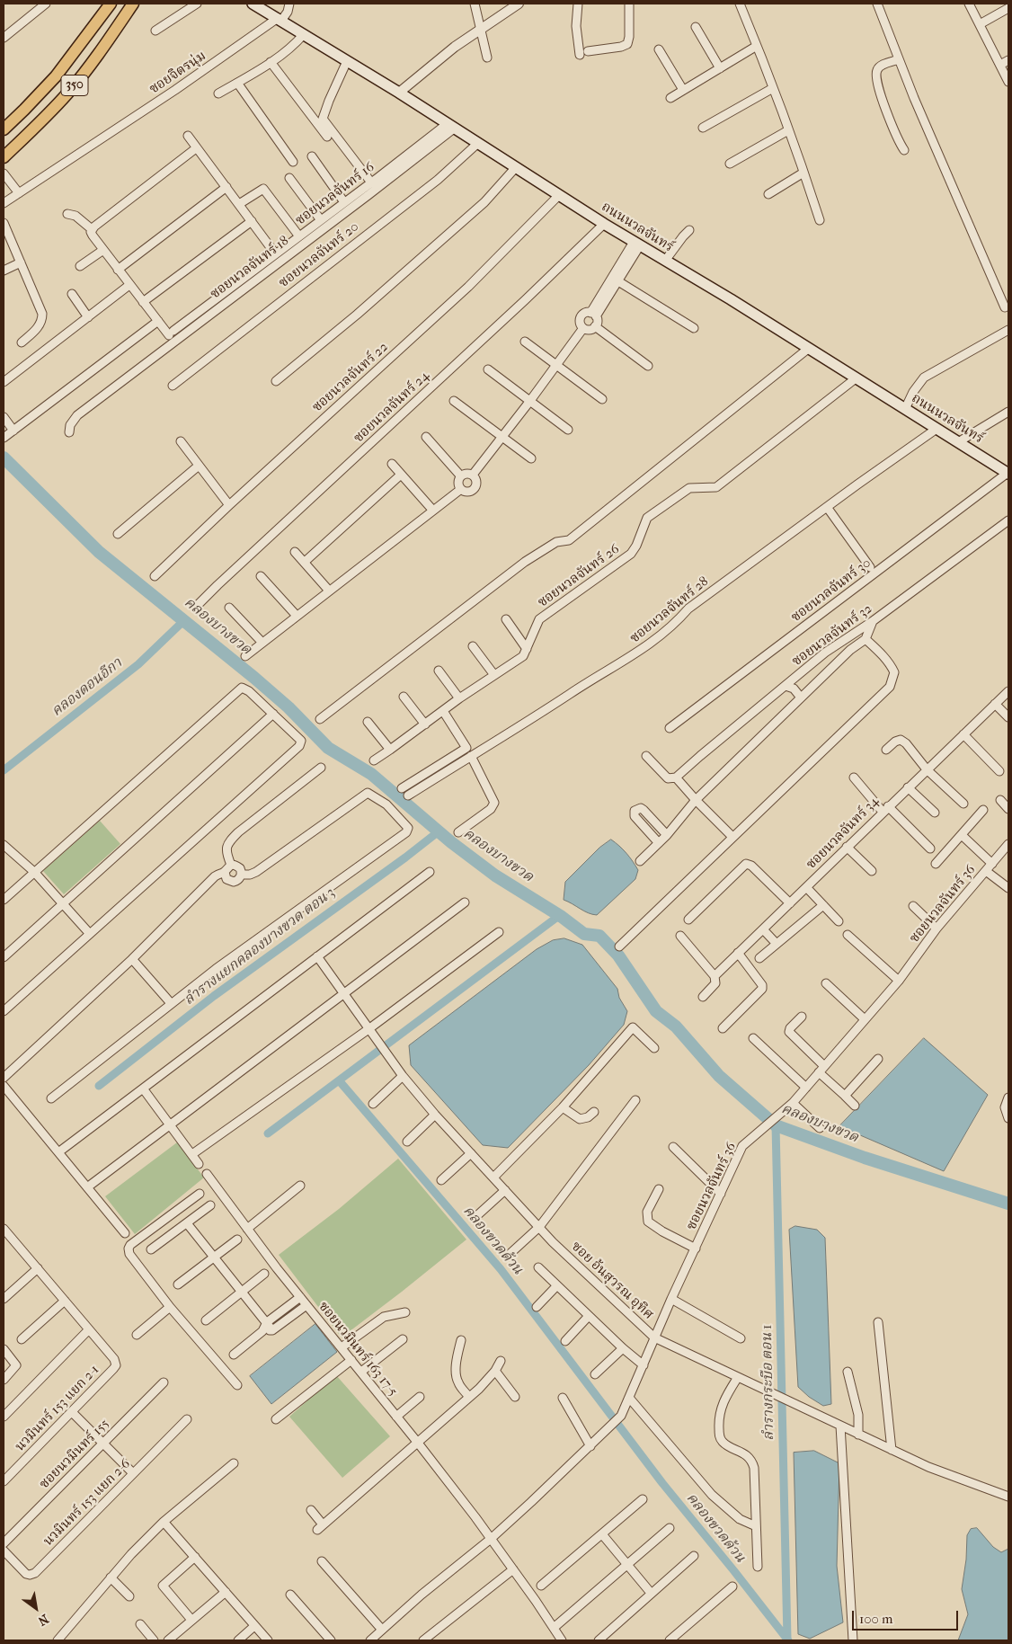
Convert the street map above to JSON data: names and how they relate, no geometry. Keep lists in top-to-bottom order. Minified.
{"streets":{"main road":["350","ถนนนวลจันทร์"],"street":["ซอยจิตรนุ่ม","ซอยนวลจันทร์ 16","ซอยนวลจันทร์ 20","ซอยนวลจันทร์ 18","ซอยนวลจันทร์ 22","ซอยนวลจันทร์ 24","ซอยนวลจันทร์ 26","ซอยนวลจันทร์ 30","ซอยนวลจันทร์ 28","ซอยนวลจันทร์ 32","ซอยนวลจันทร์ 34","ซอยนวลจันทร์ 36","ซอย อ้นสุวรณ อุทิศ","ซอยนวมินทร์ 163 17-5","นวมินทร์ 153 แยก 2-1","ซอยนวมินทร์ 155","นวมินทร์ 153 แยก 2-6"]},"crossings":[["ซอยจิตรนุ่ม","ถนนนวลจันทร์"],["ซอยนวลจันทร์ 16","ถนนนวลจันทร์"],["ซอยนวลจันทร์ 16","ซอยนวลจันทร์ 18"],["ถนนนวลจันทร์","ซอยนวลจันทร์ 20"],["ถนนนวลจันทร์","ซอยนวลจันทร์ 18"],["ถนนนวลจันทร์","ซอยนวลจันทร์ 22"],["ถนนนวลจันทร์","ซอยนวลจันทร์ 24"],["ถนนนวลจันทร์","ซอยนวลจันทร์ 26"],["ถนนนวลจันทร์","ซอยนวลจันทร์ 30"],["ถนนนวลจันทร์","ซอยนวลจันทร์ 28"],["ซอยนวลจันทร์ 36","ซอย อ้นสุวรณ อุทิศ"],["ซอยนวลจันทร์ 36","ซอยนวมินทร์ 163 17-5"]],"water":["คลองบางขวด","คลองดอนอีกา","ลำรางแยกคลองบางขวด ตอน 3","คลองขวดด้วน","ลำรางกระบือ ตอน 1"],"scale_bar":"100 m","north":"bottom right"}
